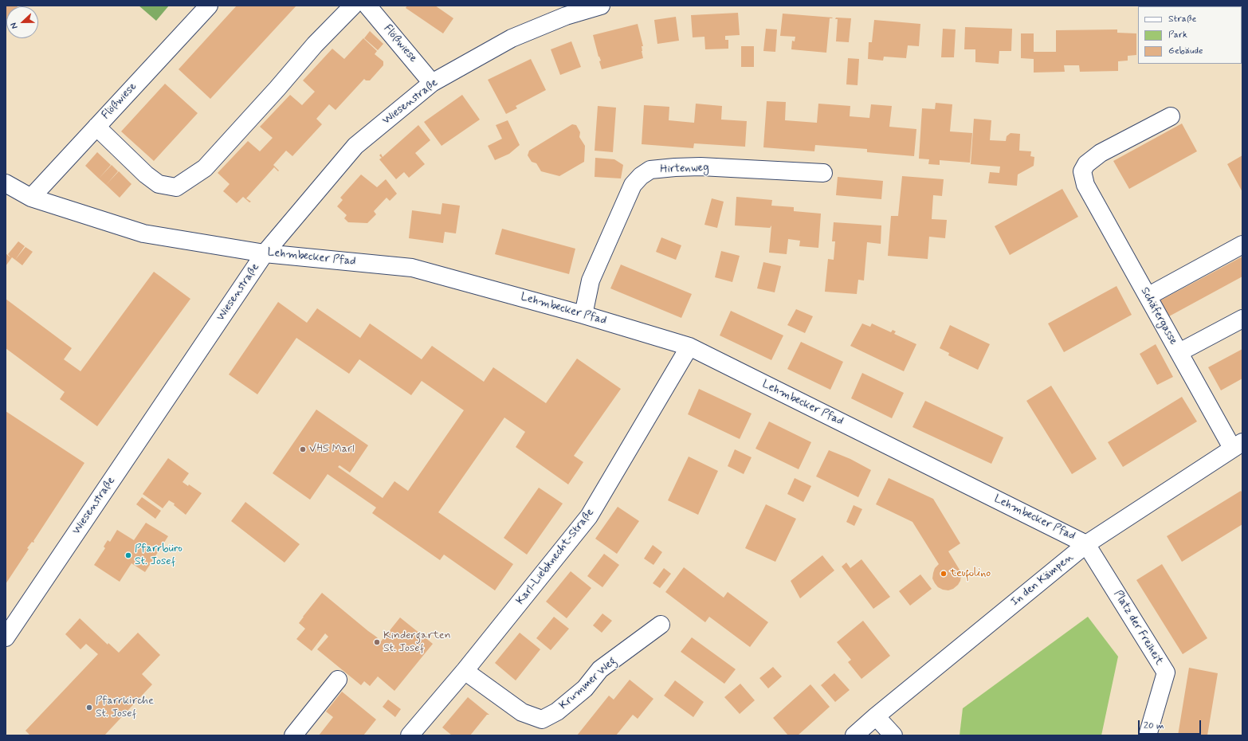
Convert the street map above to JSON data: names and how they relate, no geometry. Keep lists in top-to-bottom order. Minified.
{"streets":{"street":["Flößwiese","Wiesenstraße","Hirtenweg","Lehmbecker Pfad","Schäfergasse","Karl-Liebknecht-Straße","In den Kämpen","Platz der Freiheit","Krummer Weg"]},"crossings":[["Flößwiese","Wiesenstraße"],["Flößwiese","Lehmbecker Pfad"],["Wiesenstraße","Lehmbecker Pfad"],["Hirtenweg","Lehmbecker Pfad"],["Lehmbecker Pfad","Karl-Liebknecht-Straße"],["Lehmbecker Pfad","In den Kämpen"],["Lehmbecker Pfad","Platz der Freiheit"],["Schäfergasse","In den Kämpen"],["Karl-Liebknecht-Straße","Krummer Weg"],["In den Kämpen","Platz der Freiheit"]],"places":["VHS Marl","Pfarrbüro St. Josef","teufolino","Kindergarten St. Josef","Pfarrkirche St. Josef"],"legend":["Straße","Park","Gebäude"],"scale_bar":"20 m","north":"left"}
